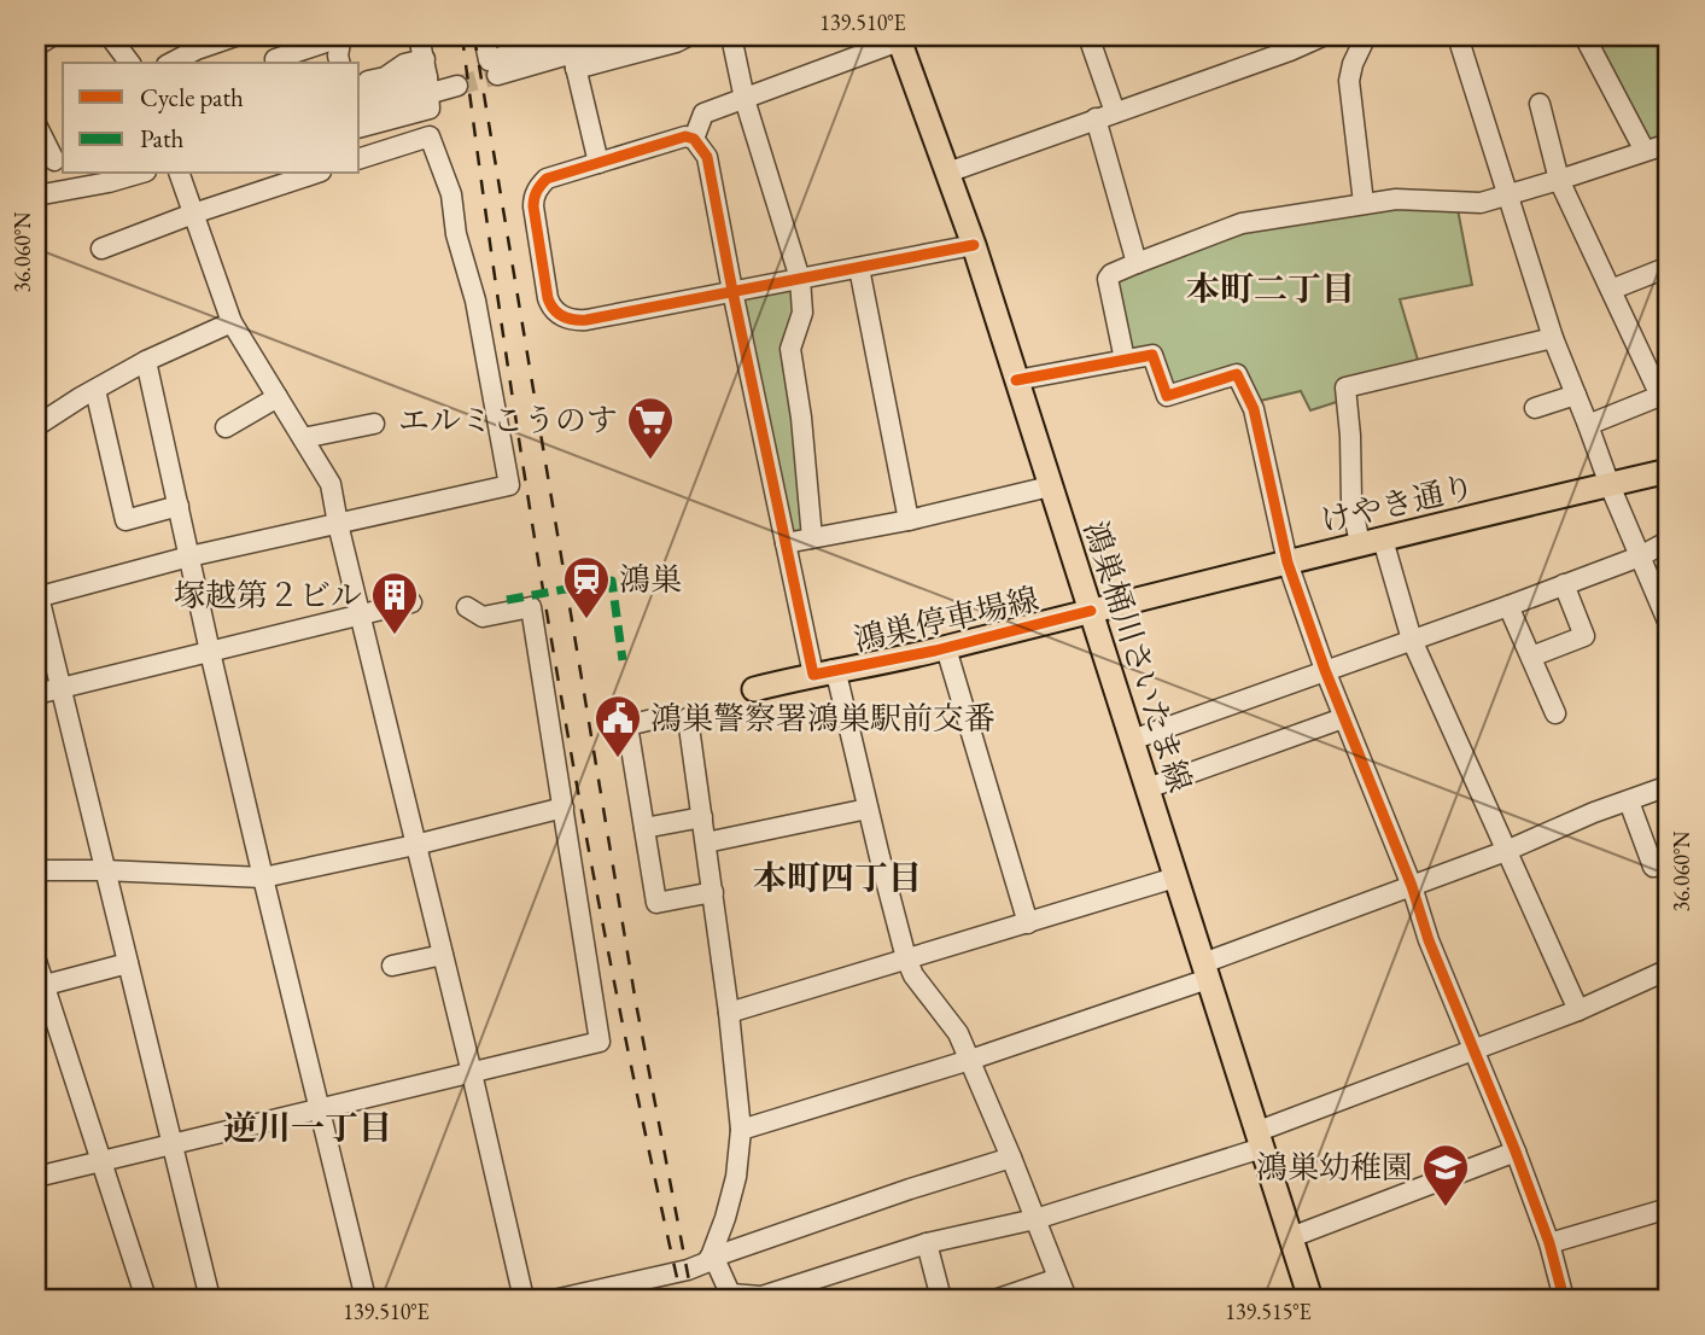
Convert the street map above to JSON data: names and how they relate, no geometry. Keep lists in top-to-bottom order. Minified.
{"streets":{"main road":["けやき通り","鴻巣停車場線","鴻巣桶川さいたま線"]},"crossings":[["けやき通り","鴻巣停車場線"],["けやき通り","鴻巣桶川さいたま線"],["鴻巣停車場線","鴻巣桶川さいたま線"]],"districts":["本町二丁目","本町四丁目","逆川一丁目"],"places":{"supermarket":["エルミこうのす"],"station":["鴻巣"],"building":["塚越第２ビル"],"public building":["鴻巣警察署鴻巣駅前交番"],"school or university":["鴻巣幼稚園"]},"legend":["Cycle path","Path"],"coordinates":["139.510°E","36.060°N","139.515°E"]}
